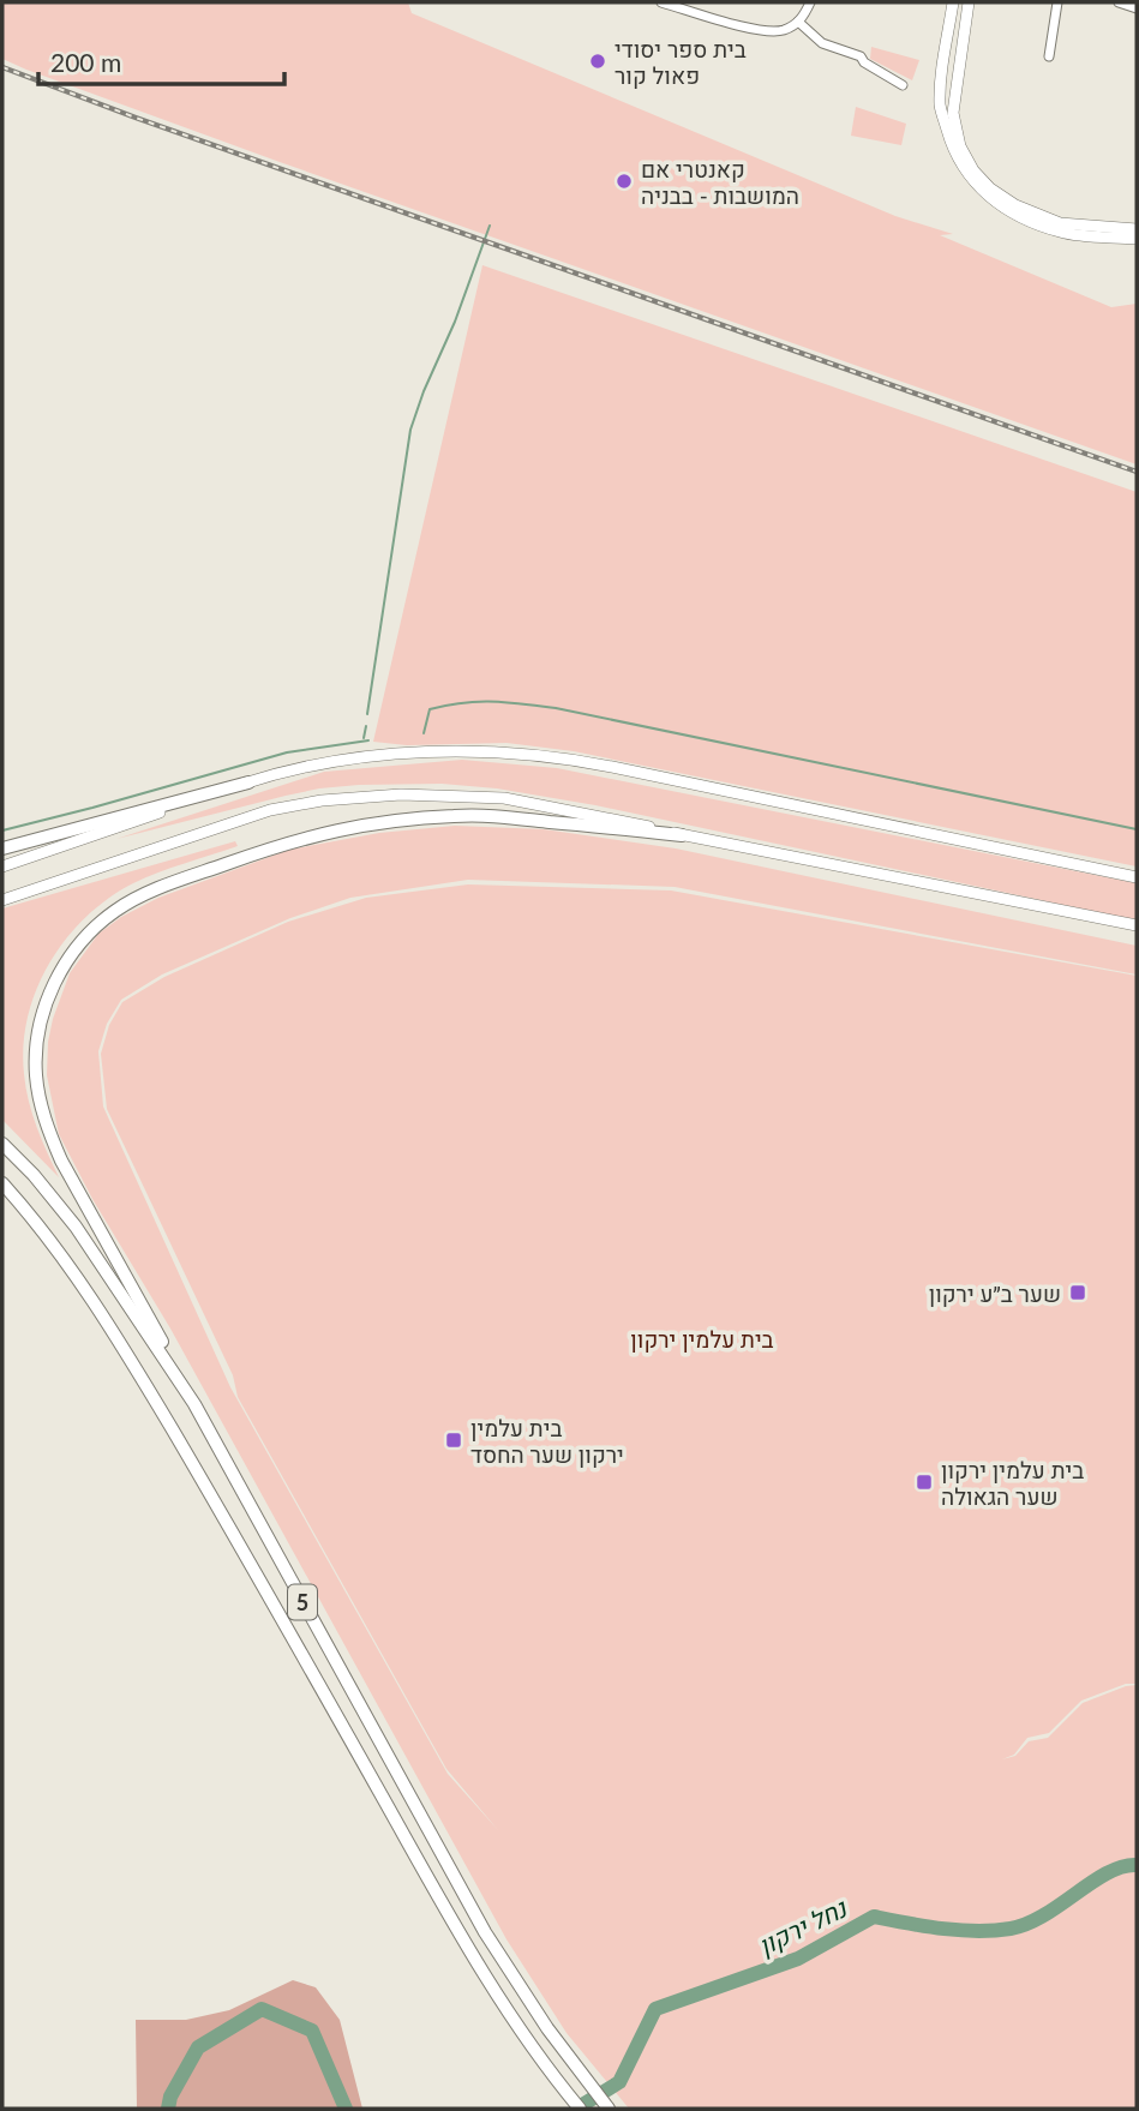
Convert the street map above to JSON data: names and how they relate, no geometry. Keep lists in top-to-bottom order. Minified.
{"streets":{"highway":["5"]},"water":["נחל ירקון"],"parks":["בית עלמין ירקון"],"places":{"other":["בית ספר יסודי פאול קור","קאנטרי אם המושבות - בבניה"],"transit":["שער ב״ע ירקון","בית עלמין ירקון שער החסד","בית עלמין ירקון שער הגאולה"]},"scale_bar":"200 m"}
